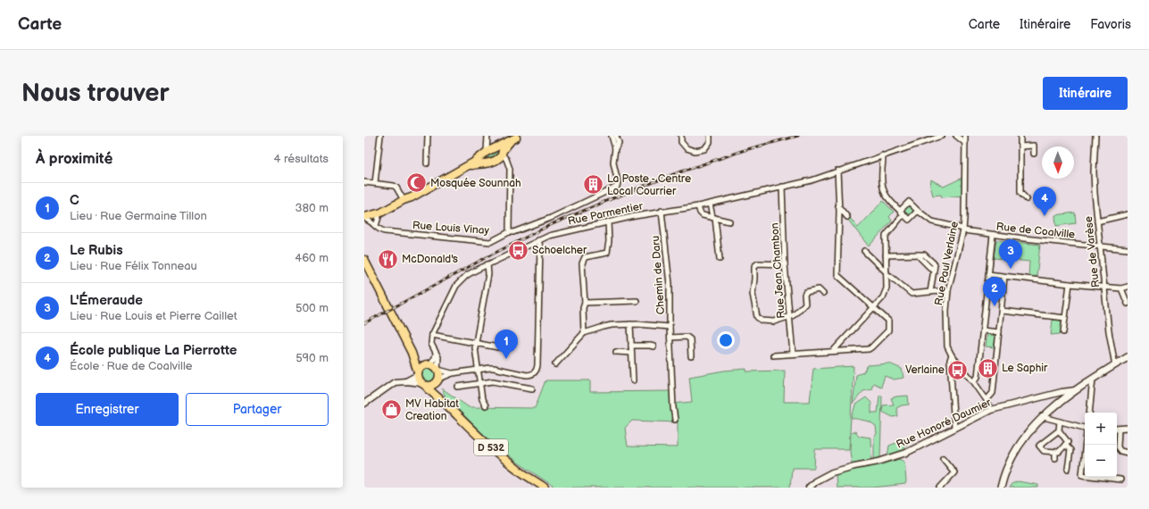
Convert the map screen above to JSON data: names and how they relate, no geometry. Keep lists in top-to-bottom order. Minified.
{"streets":{"main road":["D 532"],"street":["Rue Parmentier","Rue Louis Vinay","Rue de Coalville","Rue de Varèse","Rue Paul Verlaine","Rue Jean Chambon","Chemin de Daru","Rue Honoré Daumier"]},"crossings":[["Rue Parmentier","Rue Jean Chambon"],["Rue Parmentier","Chemin de Daru"],["Rue de Coalville","Rue de Varèse"],["Rue de Coalville","Rue Paul Verlaine"],["Rue Paul Verlaine","Rue Honoré Daumier"]],"places":{"mosque":["Mosquée Sounnah"],"building":["La Poste - Centre Local Courrier","Le Saphir"],"bus stop":["Schoelcher","Verlaine"],"restaurant":["McDonald's"],"shop":["MV Habitat Creation"]},"north":"bottom","page":{"header":"Carte","nav":["Carte","Itinéraire","Favoris"],"buttons":["Itinéraire",["Enregistrer","Partager"]],"title":"Nous trouver","heading":["À proximité","4 résultats"],"list":[{"mark":"1","name":"C","note":"Lieu · Rue Germaine Tillon","value":"380 m"},{"mark":"2","name":"Le Rubis","note":"Lieu · Rue Félix Tonneau","value":"460 m"},{"mark":"3","name":"L'Émeraude","note":"Lieu · Rue Louis et Pierre Caillet","value":"500 m"},{"mark":"4","name":"École publique La Pierrotte","note":"École · Rue de Coalville","value":"590 m"}],"pins":["4","3","2","1"],"map_buttons":["+","−"]}}
